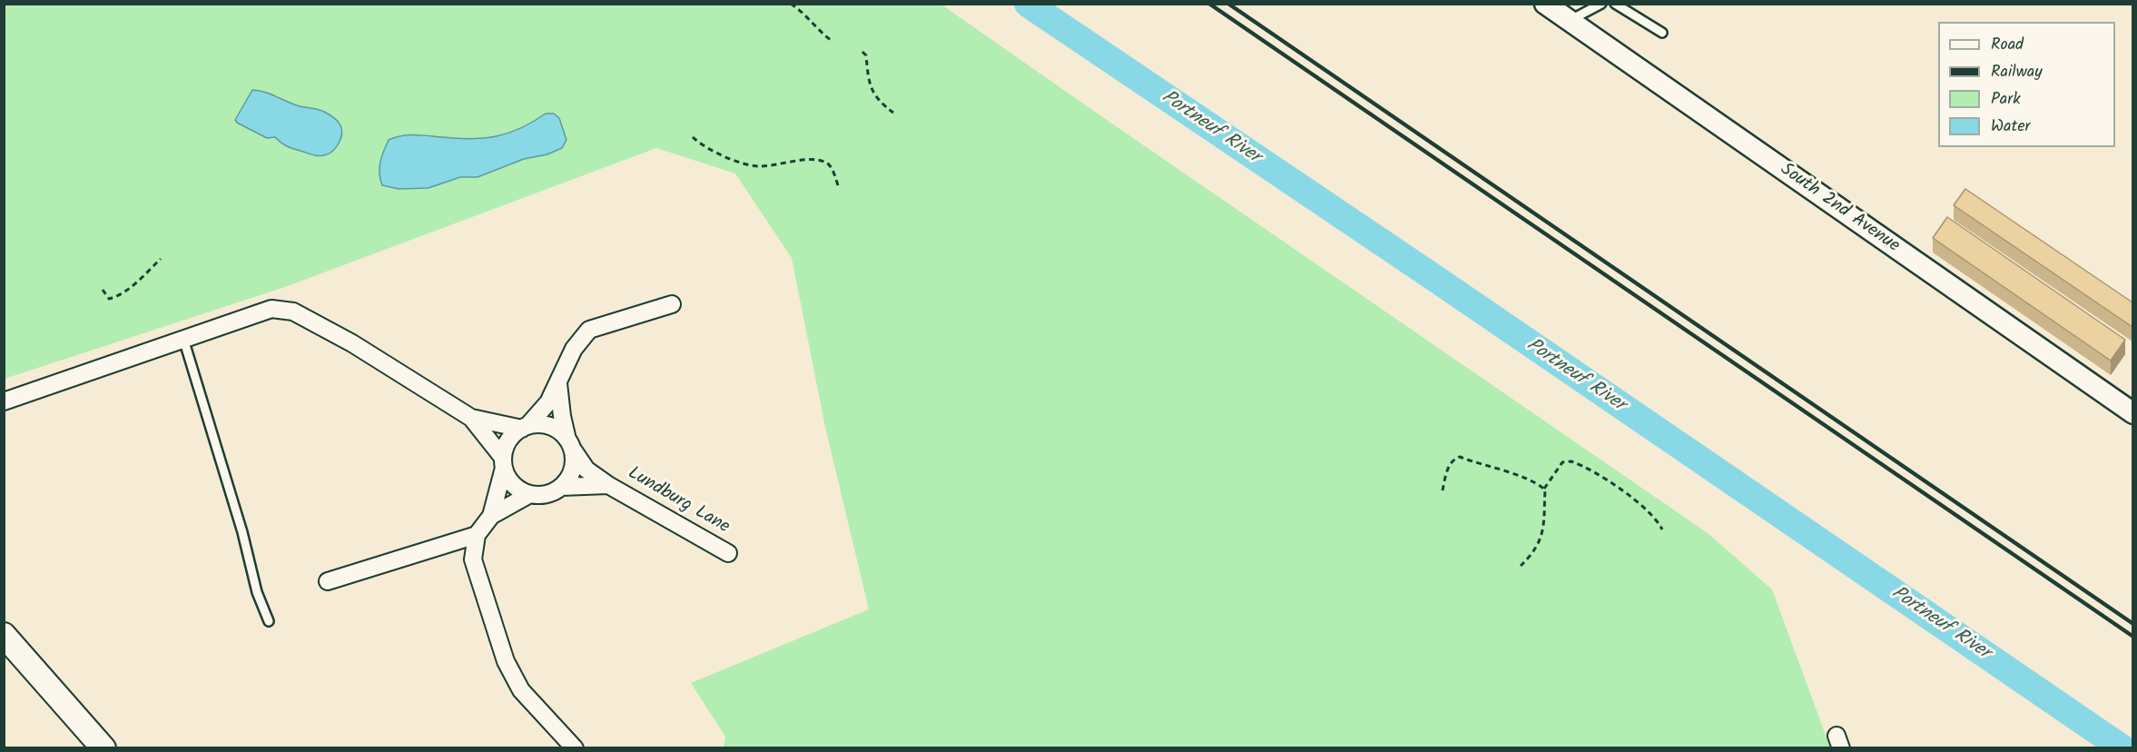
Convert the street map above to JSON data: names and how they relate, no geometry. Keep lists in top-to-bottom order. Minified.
{"streets":{"street":["South 2nd Avenue","Lundburg Lane"]},"water":["Portneuf River"],"legend":["Road","Railway","Park","Water"]}
